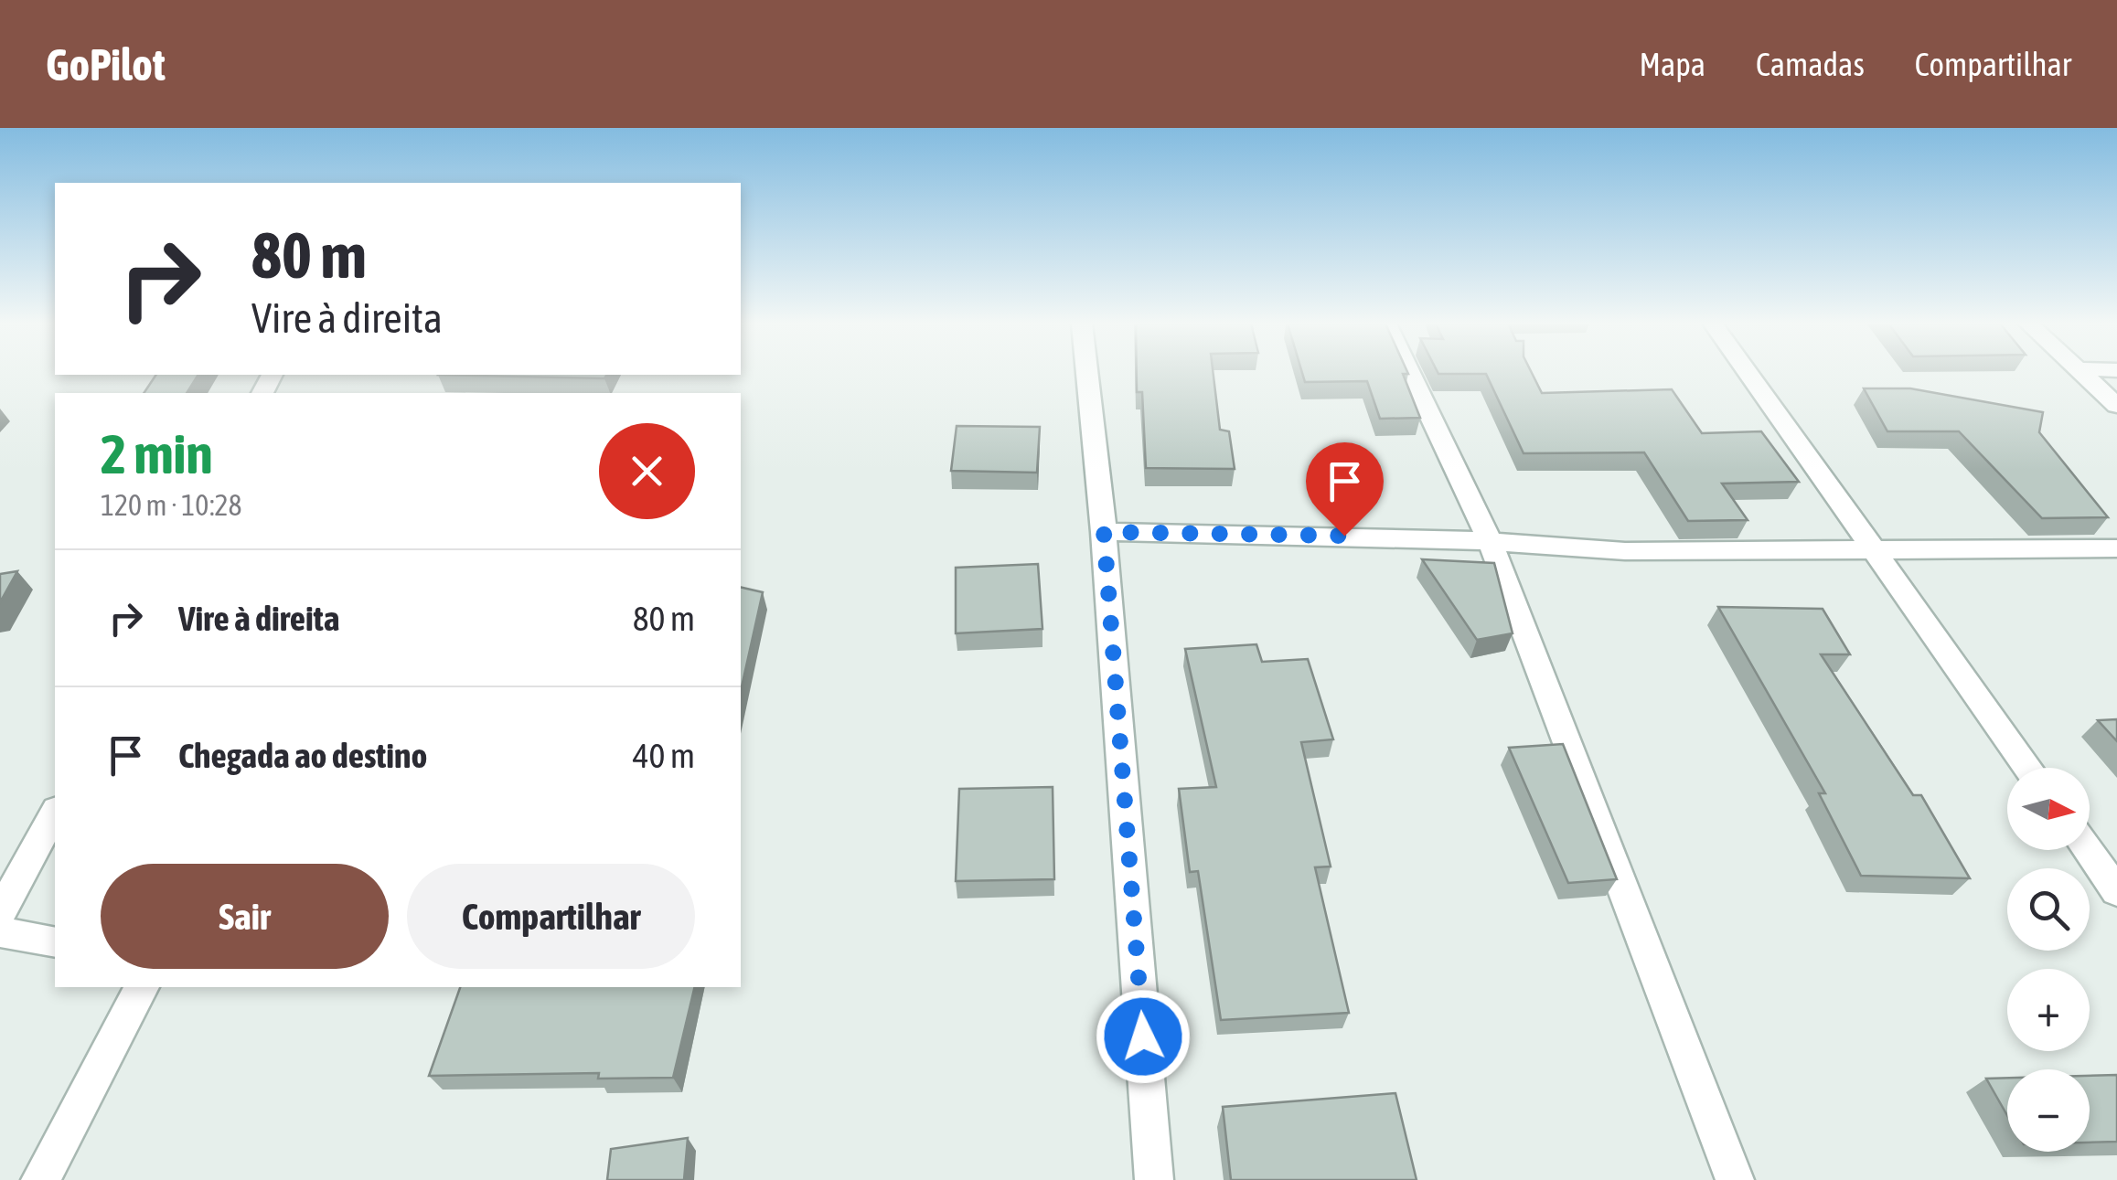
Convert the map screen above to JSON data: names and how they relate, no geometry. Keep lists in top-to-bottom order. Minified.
{"north":"right","page":{"header":"GoPilot","nav":["Mapa","Camadas","Compartilhar"],"turn":["80 m","Vire à direita"],"heading":["2 min","120 m · 10:28"],"list":[{"name":"Vire à direita","value":"80 m"},{"name":"Chegada ao destino","value":"40 m"}],"map_buttons":["+","−"],"buttons":["Sair","Compartilhar"]}}
